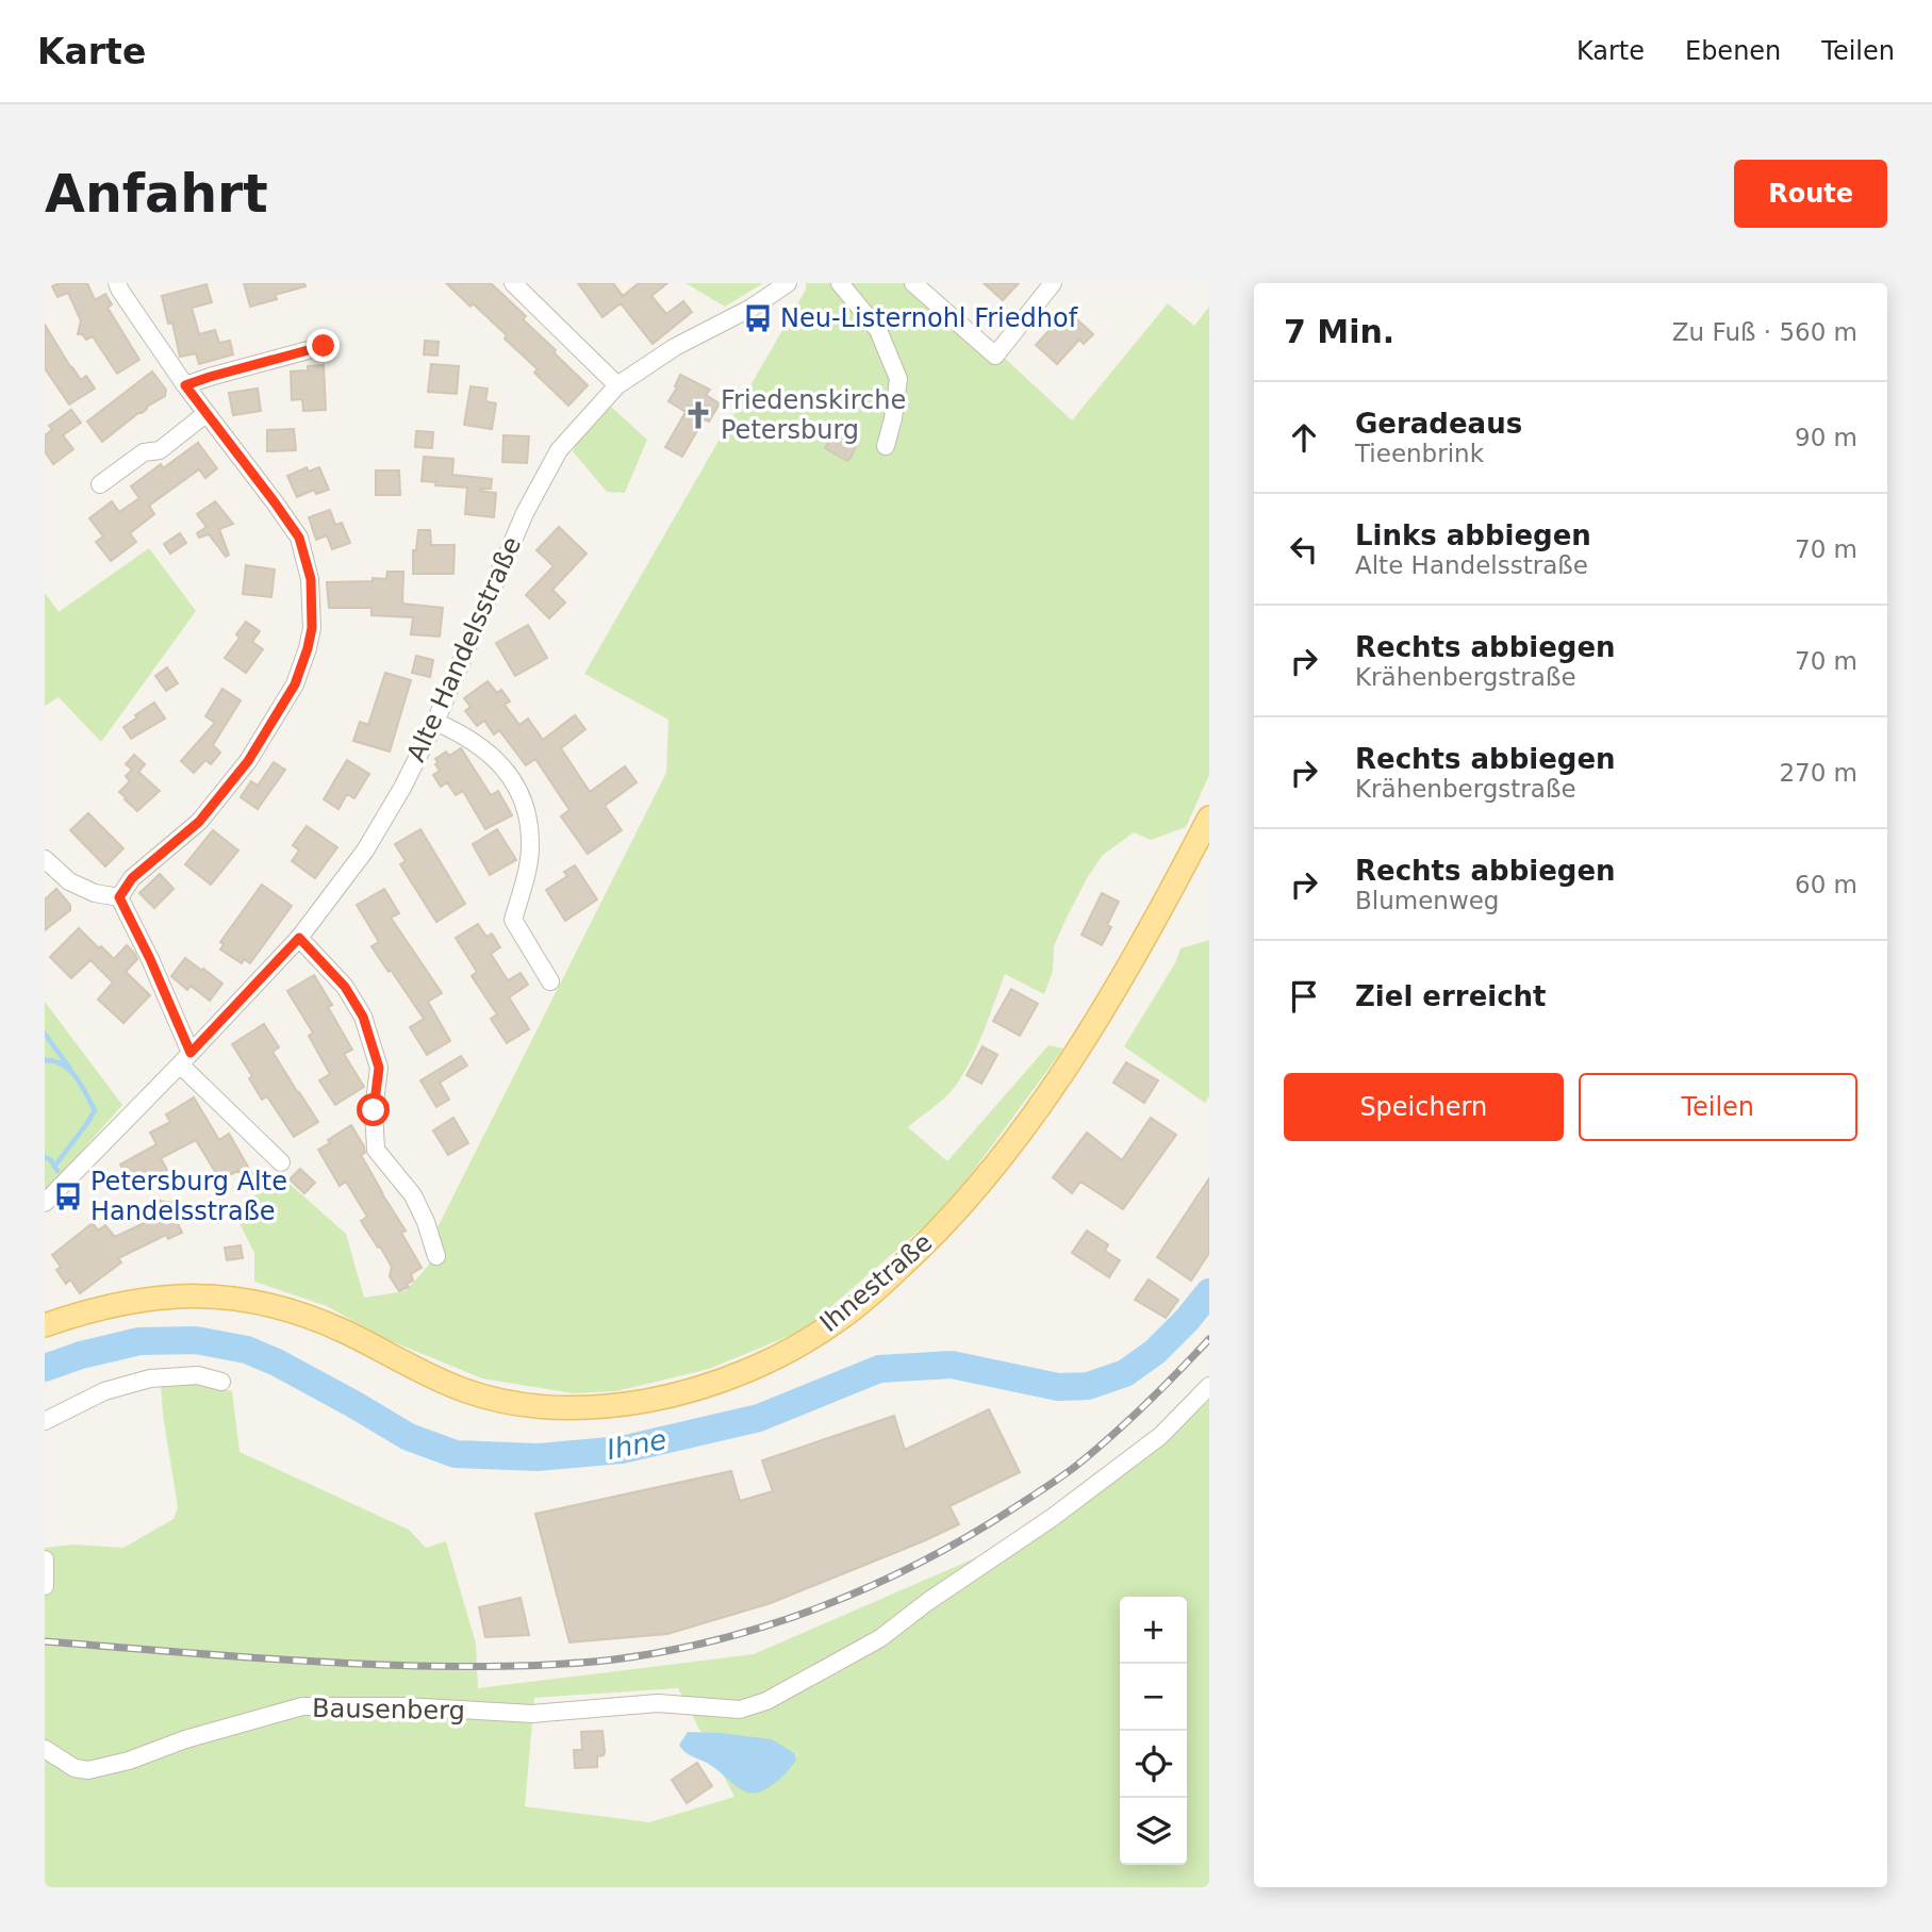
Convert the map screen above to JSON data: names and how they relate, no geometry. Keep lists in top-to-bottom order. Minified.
{"streets":{"main road":["Ihnestraße"],"street":["Alte Handelsstraße","Bausenberg"]},"water":["Ihne"],"places":{"bus stop":["Neu-Listernohl Friedhof","Petersburg Alte Handelsstraße"],"church":["Friedenskirche Petersburg"]},"page":{"header":"Karte","nav":["Karte","Ebenen","Teilen"],"buttons":["Route",["Speichern","Teilen"]],"title":"Anfahrt","heading":["7 Min.","Zu Fuß · 560 m"],"list":[["Geradeaus","Tieenbrink","90 m"],["Links abbiegen","Alte Handelsstraße","70 m"],["Rechts abbiegen","Krähenbergstraße","70 m"],["Rechts abbiegen","Krähenbergstraße","270 m"],["Rechts abbiegen","Blumenweg","60 m"],"Ziel erreicht"],"map_buttons":["+","−"]}}
